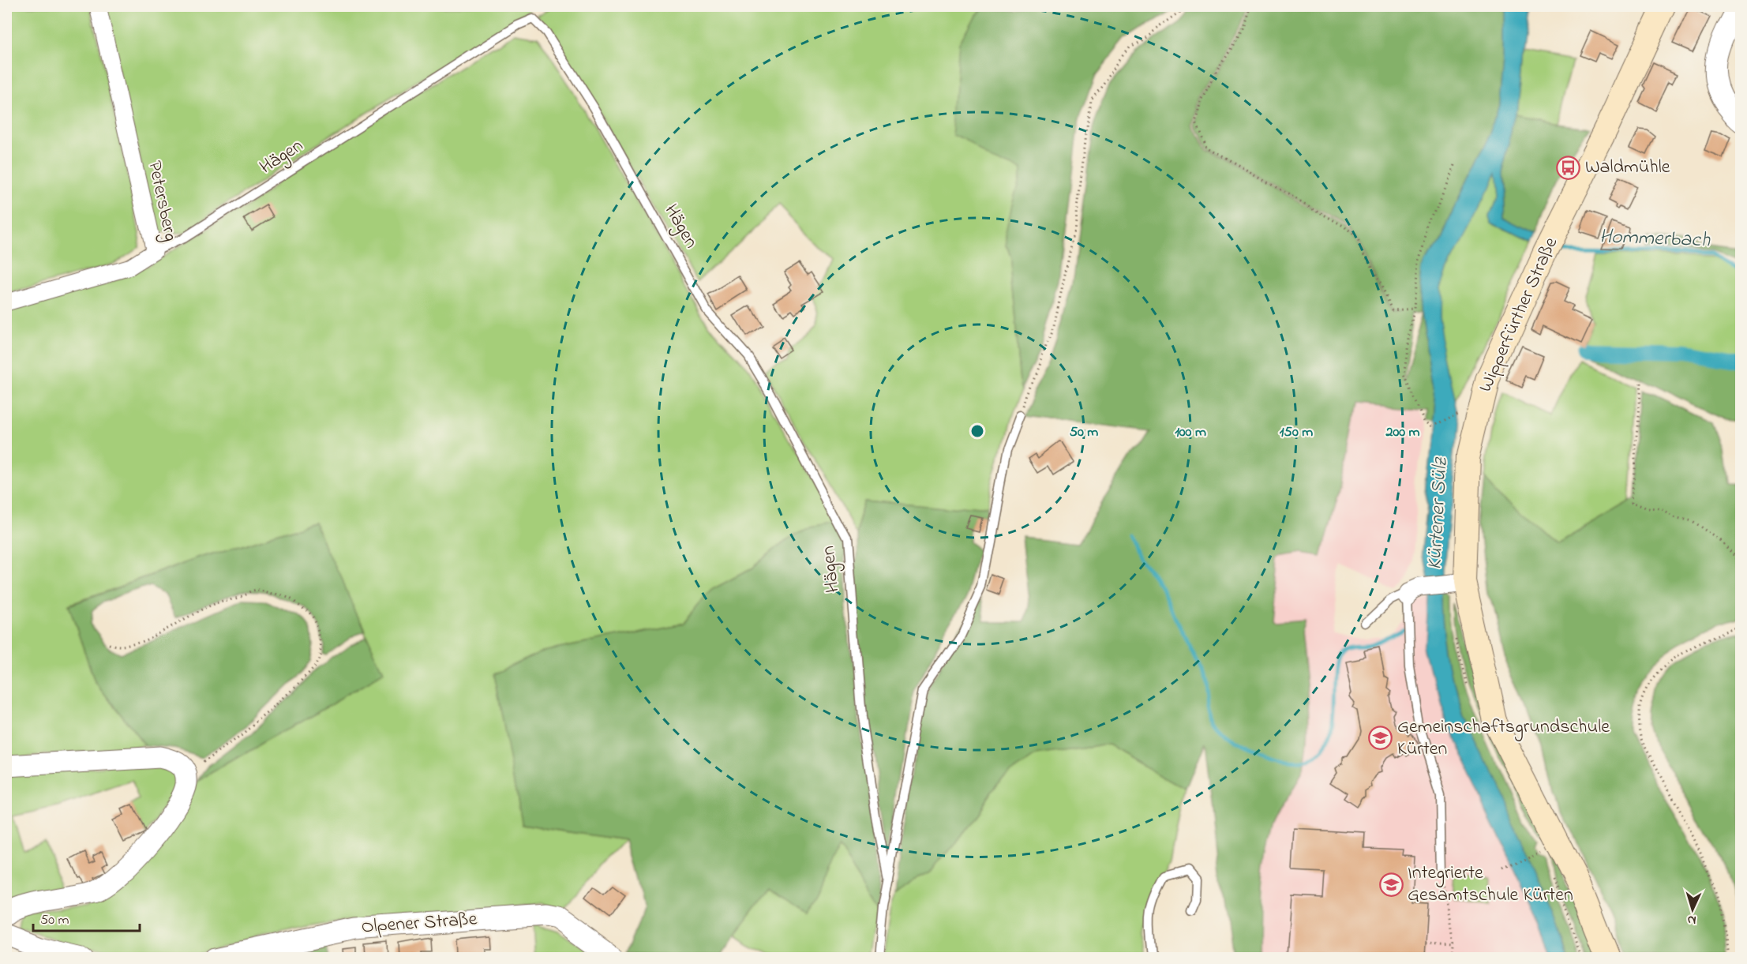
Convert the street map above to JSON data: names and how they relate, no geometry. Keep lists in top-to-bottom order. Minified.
{"streets":{"main road":["Wipperfürther Straße"],"street":["Petersberg","Olpener Straße"],"lane":["Hägen"]},"crossings":[["Hägen","Petersberg"]],"water":["Hommerbach","Kürtener Sülz"],"places":{"bus stop":["Waldmühle"],"school or university":["Gemeinschaftsgrundschule Kürten","Integrierte Gesamtschule Kürten"]},"scale_bar":"50 m","north":"bottom","rings":["50 m","100 m","150 m","200 m"]}
